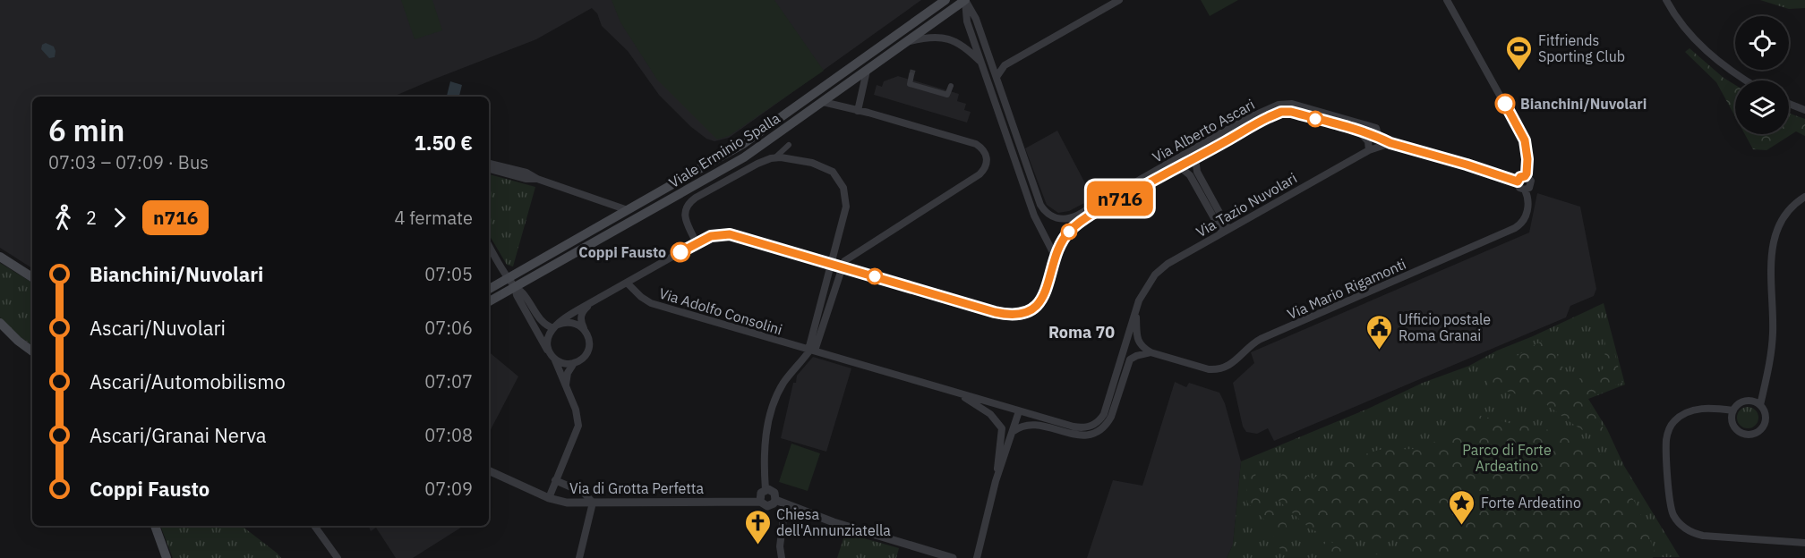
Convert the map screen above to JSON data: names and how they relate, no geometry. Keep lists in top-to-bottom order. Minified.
{"streets":{"main road":["Viale Erminio Spalla"],"street":["Via Alberto Ascari","Via Tazio Nuvolari","Via Mario Rigamonti","Via Adolfo Consolini","Via di Grotta Perfetta"]},"crossings":[["Via Alberto Ascari","Via Adolfo Consolini"],["Via Tazio Nuvolari","Via Mario Rigamonti"],["Via Tazio Nuvolari","Via Adolfo Consolini"]],"districts":["Roma 70"],"parks":["Parco di Forte Ardeatino"],"places":{"sports":["Fitfriends Sporting Club"],"other":["Bianchini/Nuvolari","Coppi Fausto"],"public building":["Ufficio postale Roma Granai"],"place":["Forte Ardeatino"],"church":["Chiesa dell'Annunziatella"]},"lines":["bus line n716"],"page":{"on_map":"n716","heading":["6 min","07:03 – 07:09 · Bus","1.50 €"],"legs":["2","n716","4 fermate"],"list":[{"name":"Bianchini/Nuvolari","value":"07:05"},{"name":"Ascari/Nuvolari","value":"07:06"},{"name":"Ascari/Automobilismo","value":"07:07"},{"name":"Ascari/Granai Nerva","value":"07:08"},{"name":"Coppi Fausto","value":"07:09"}]}}
